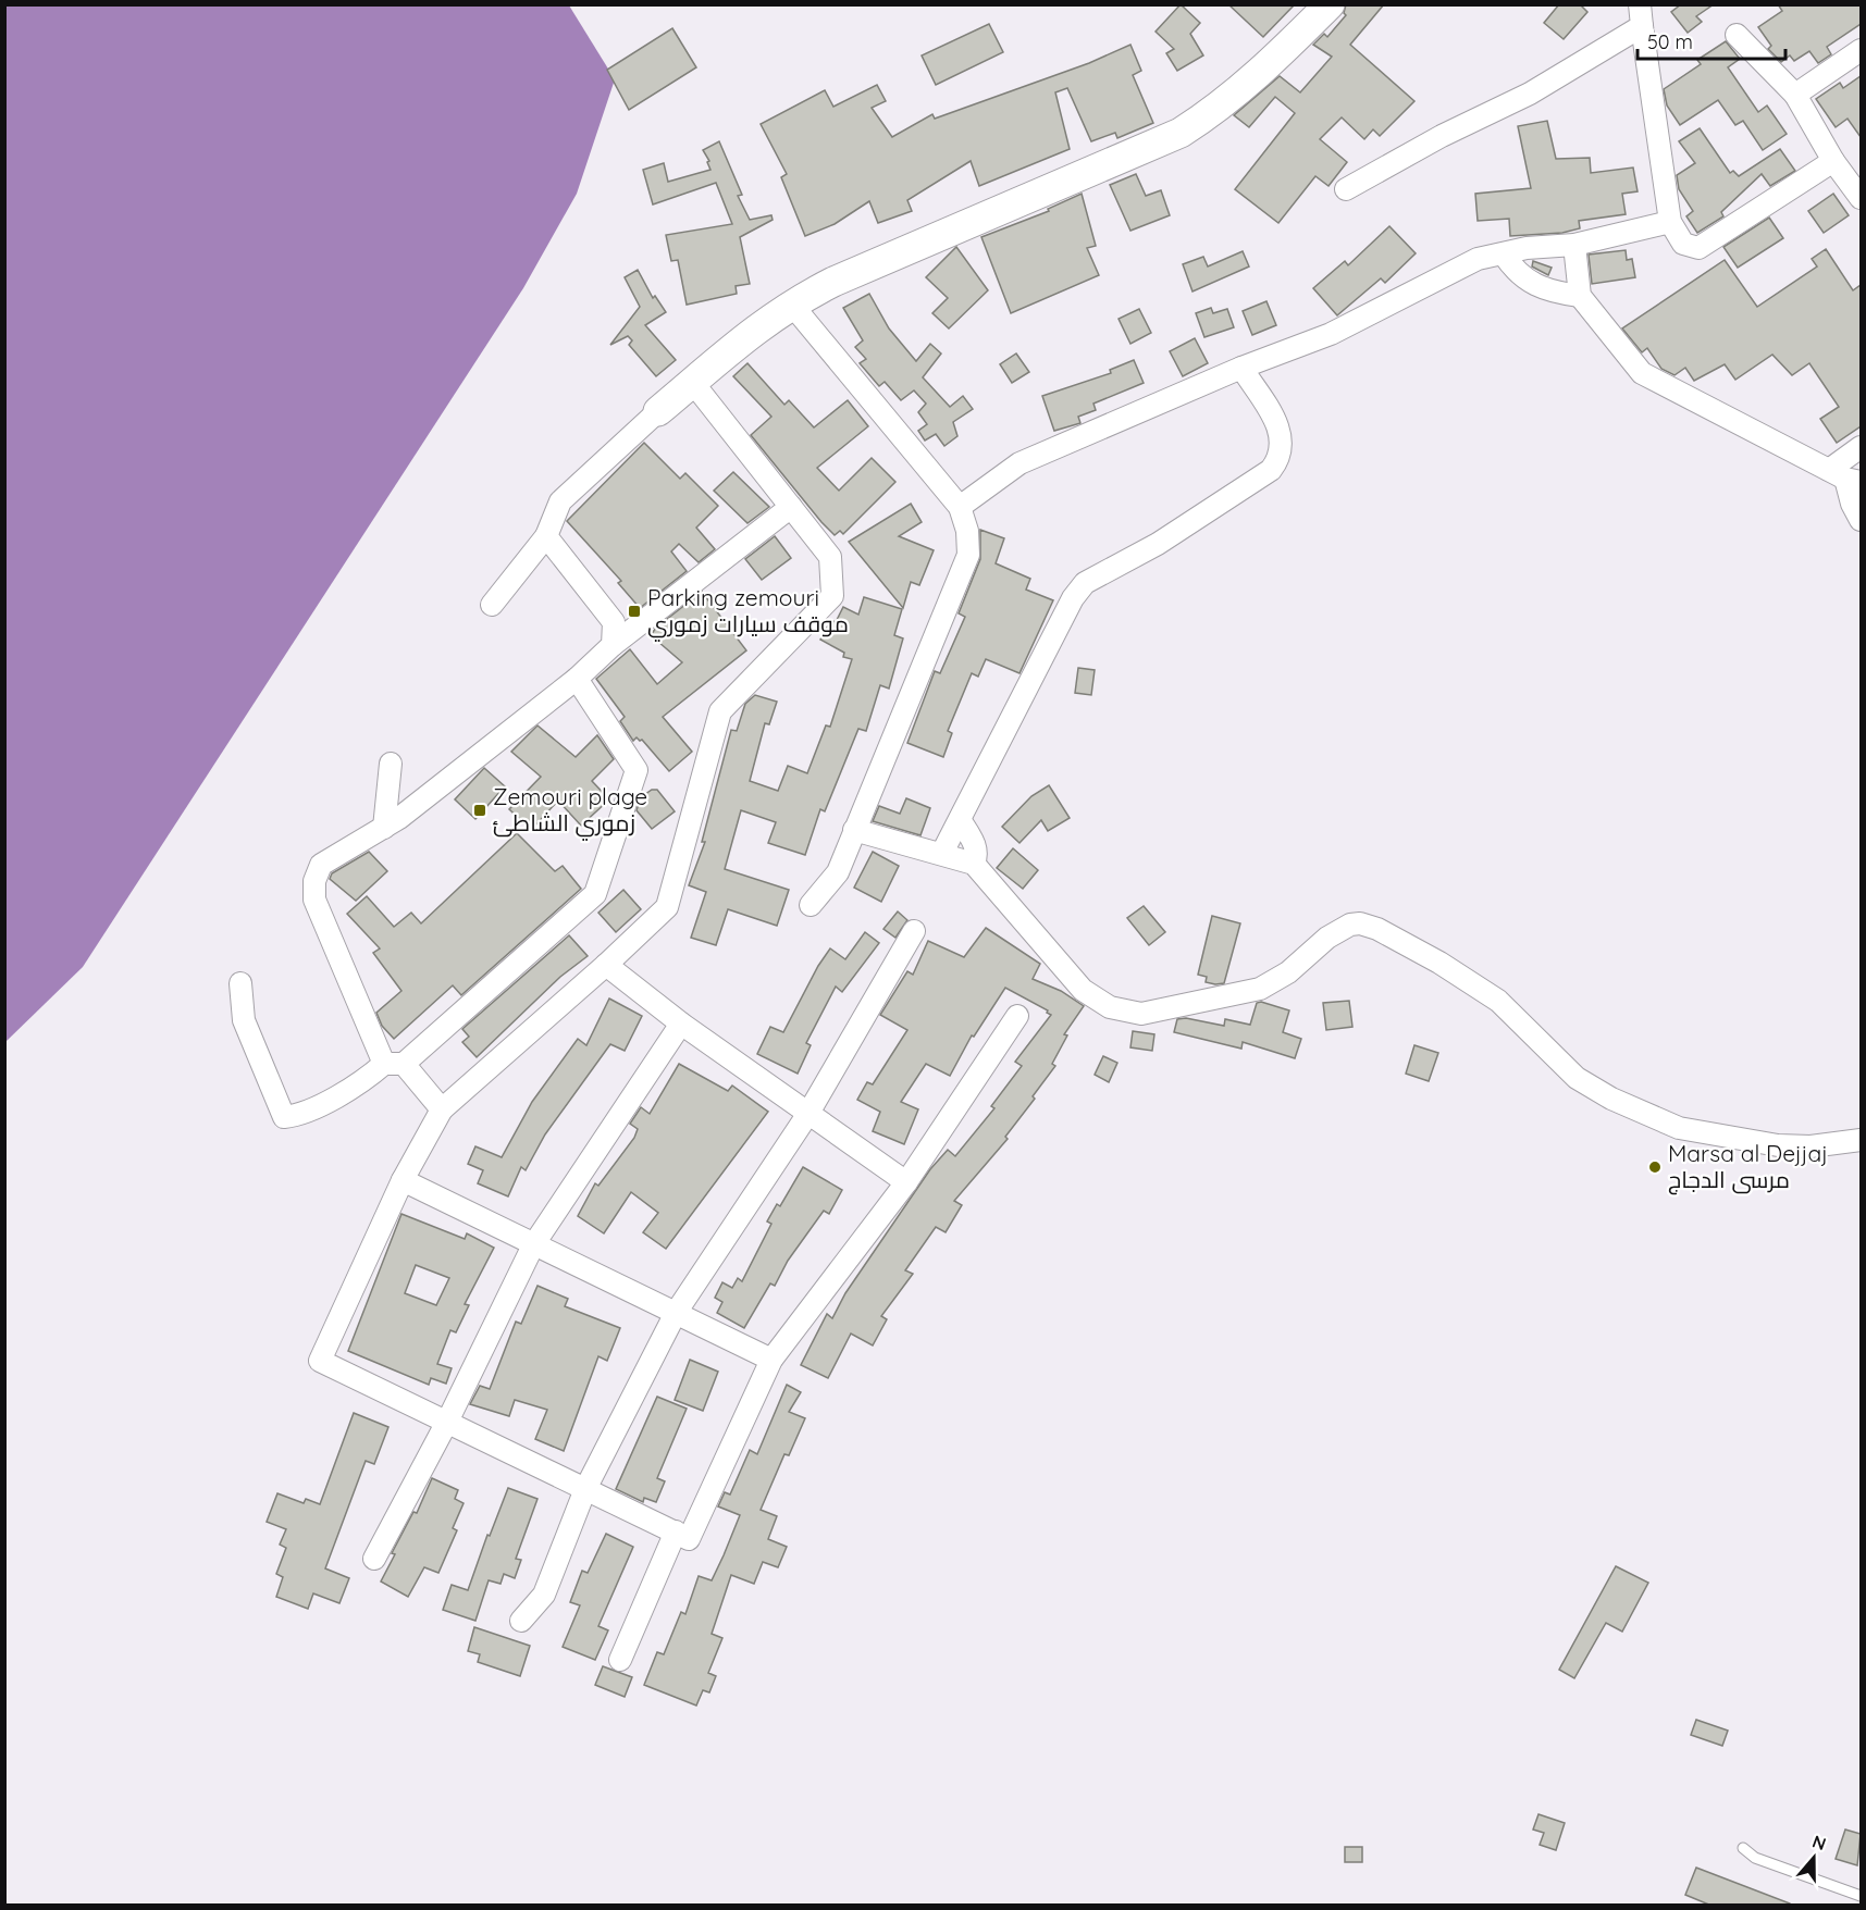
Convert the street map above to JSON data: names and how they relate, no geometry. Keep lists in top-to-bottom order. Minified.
{"places":{"transit":["Parking zemouri موقف سيارات زموري","Zemouri plage زموري الشاطئ"],"other":["Marsa al Dejjaj مرسى الدجاج"]},"scale_bar":"50 m","north":"top"}
